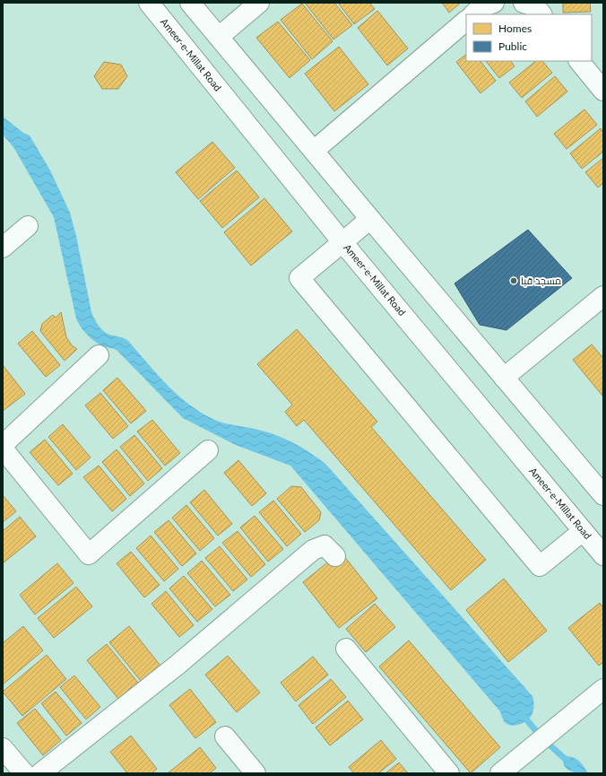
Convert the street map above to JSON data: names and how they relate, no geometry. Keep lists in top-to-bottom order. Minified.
{"streets":{"street":["Ameer-e-Millat Road"]},"places":["مسجد قبا"],"legend":["Homes","Public"]}
